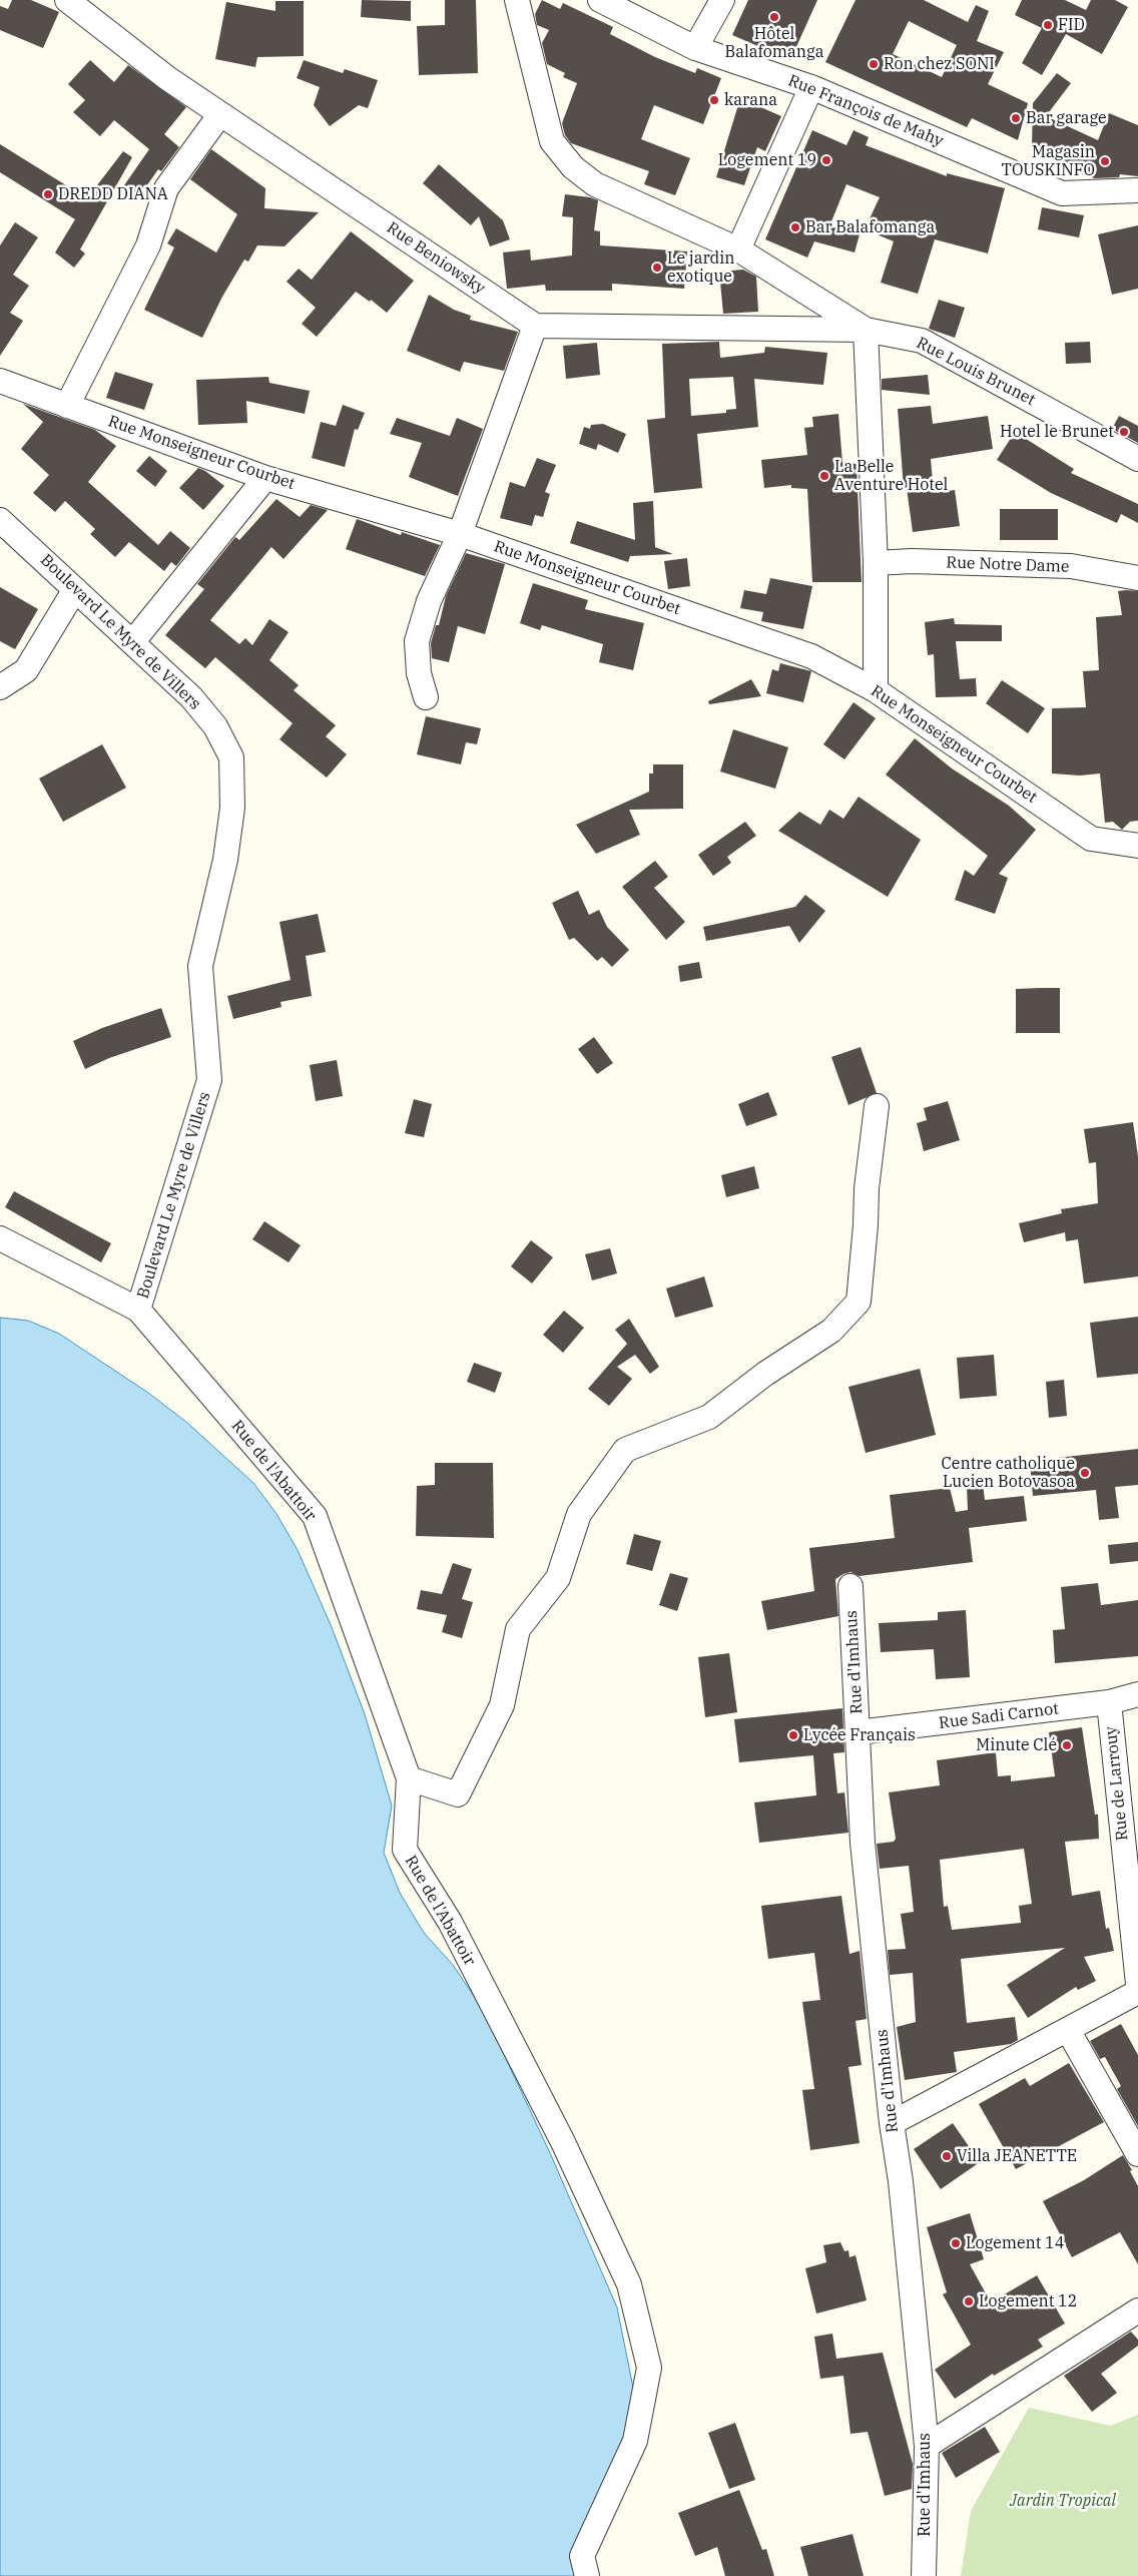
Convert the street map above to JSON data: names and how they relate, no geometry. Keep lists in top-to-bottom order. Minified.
{"streets":{"street":["Rue François de Mahy","Rue Beniowsky","Rue Louis Brunet","Rue Monseigneur Courbet","Rue Notre Dame","Boulevard Le Myre de Villers","Rue de l'Abattoir","Rue d'Imhaus","Rue Sadi Carnot","Rue de Larrouy"]},"crossings":[["Boulevard Le Myre de Villers","Rue de l'Abattoir"],["Rue d'Imhaus","Rue Sadi Carnot"],["Rue Sadi Carnot","Rue de Larrouy"]],"parks":["Jardin Tropical"],"places":["Hôtel Balafomanga","FID","Ron chez SONI","karana","Bar garage","Logement 19","Magasin TOUSKINFO","DREDD DIANA","Bar Balafomanga","Le jardin exotique","Hotel le Brunet","La Belle Aventure Hotel","Centre catholique Lucien Botovasoa","Lycée Français","Minute Clé","Villa JEANETTE","Logement 14","Logement 12"]}
